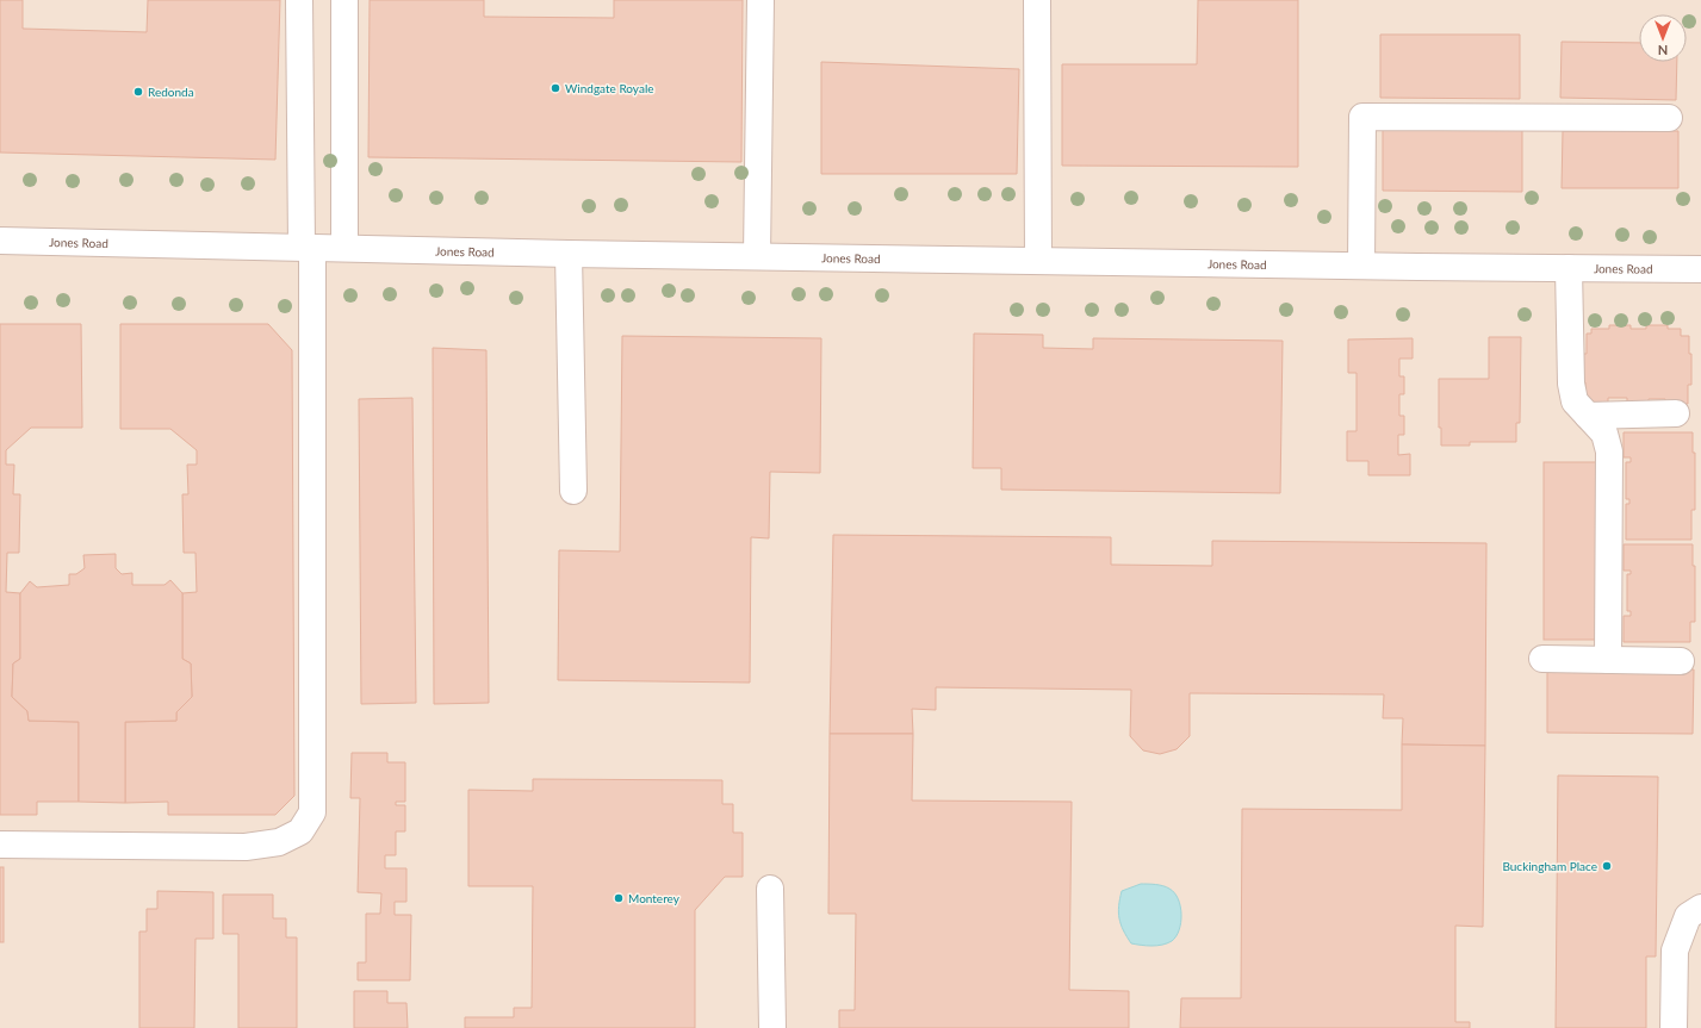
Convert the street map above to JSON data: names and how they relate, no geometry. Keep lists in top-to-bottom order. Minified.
{"streets":{"street":["Jones Road"]},"places":["Windgate Royale","Redonda","Buckingham Place","Monterey"],"north":"bottom"}
